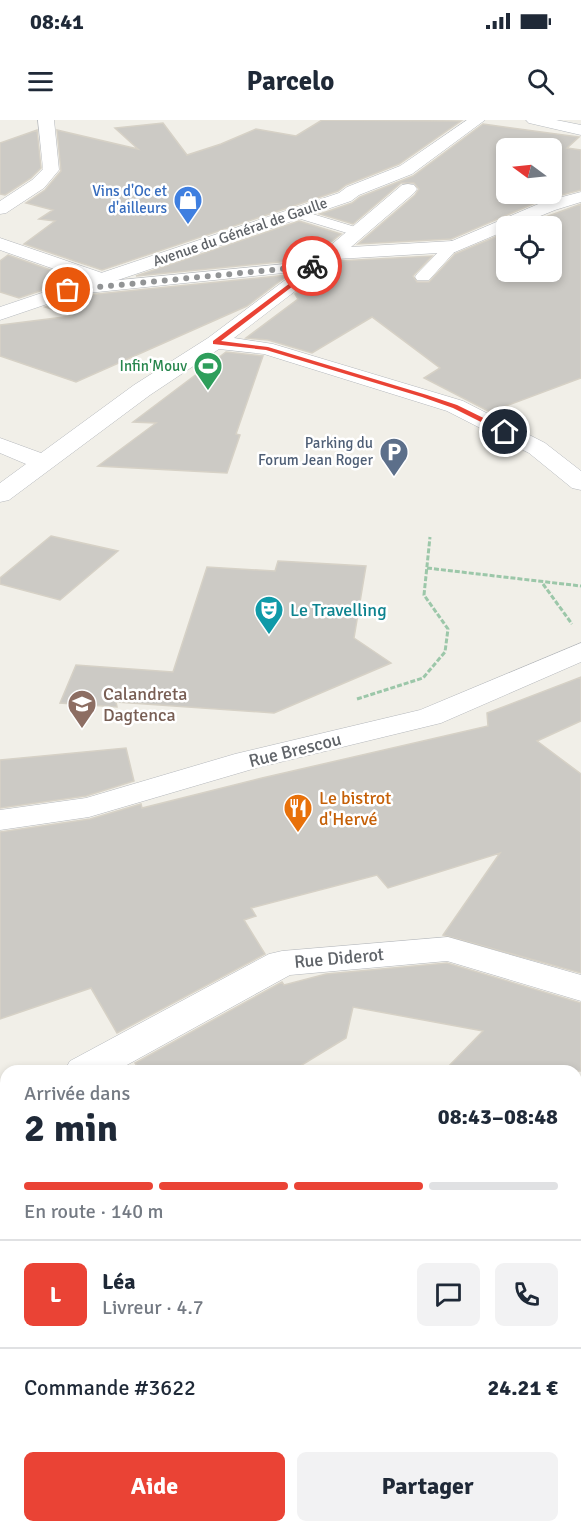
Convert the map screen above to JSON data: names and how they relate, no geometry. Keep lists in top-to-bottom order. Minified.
{"streets":{"street":["Avenue du Général de Gaulle","Rue Brescou","Rue Diderot"]},"places":{"shop":["Vins d'Oc et d'ailleurs"],"sports":["Infin'Mouv"],"parking":["Parking du Forum Jean Roger"],"theatre":["Le Travelling"],"school or university":["Calandreta Dagtenca"],"restaurant":["Le bistrot d'Hervé"]},"north":"left","page":{"status":"08:41","header":"Parcelo","heading":["2 min","Arrivée dans","08:43–08:48"],"panel":["Léa","Livreur · 4.7","Commande #3622","24.21 €"],"bar":"En route · 140 m","round":"L","buttons":["Aide","Partager"]}}
